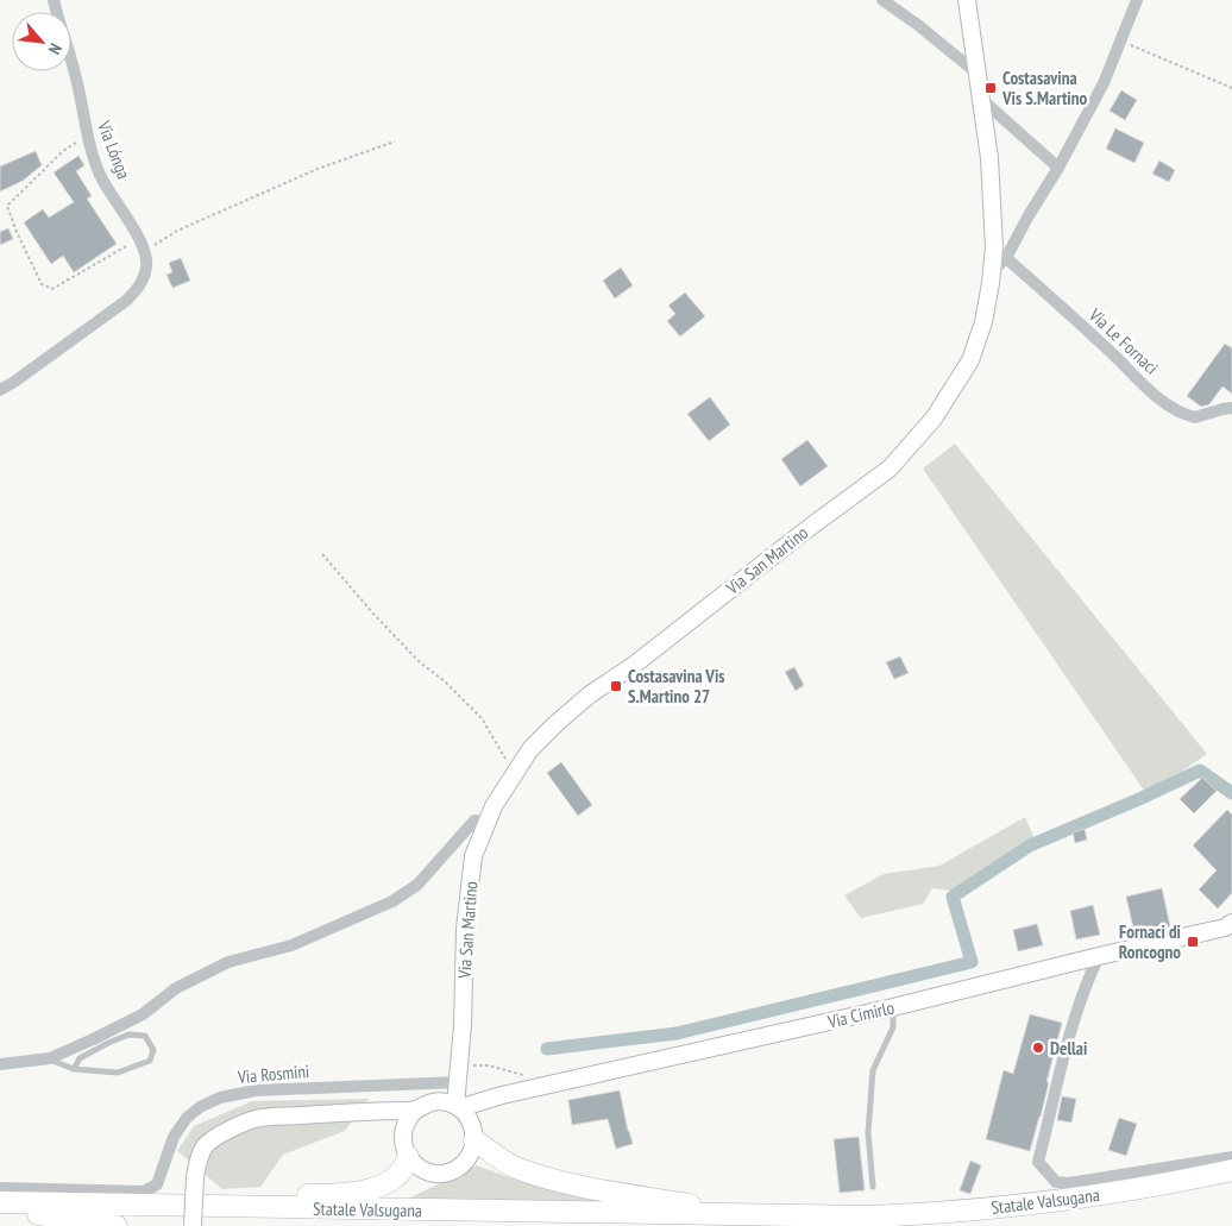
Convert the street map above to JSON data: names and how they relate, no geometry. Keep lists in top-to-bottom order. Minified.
{"streets":{"highway":["Statale Valsugana"],"street":["Via Lónga","Via Le Fornaci","Via San Martino","Via Cimirlo","Via Rosmini"]},"crossings":[["Via San Martino","Via Rosmini"]],"places":{"transit":["Costasavina Vis S.Martino","Costasavina Vis S.Martino 27","Fornaci di Roncogno"],"other":["Dellai"]},"north":"bottom right"}
